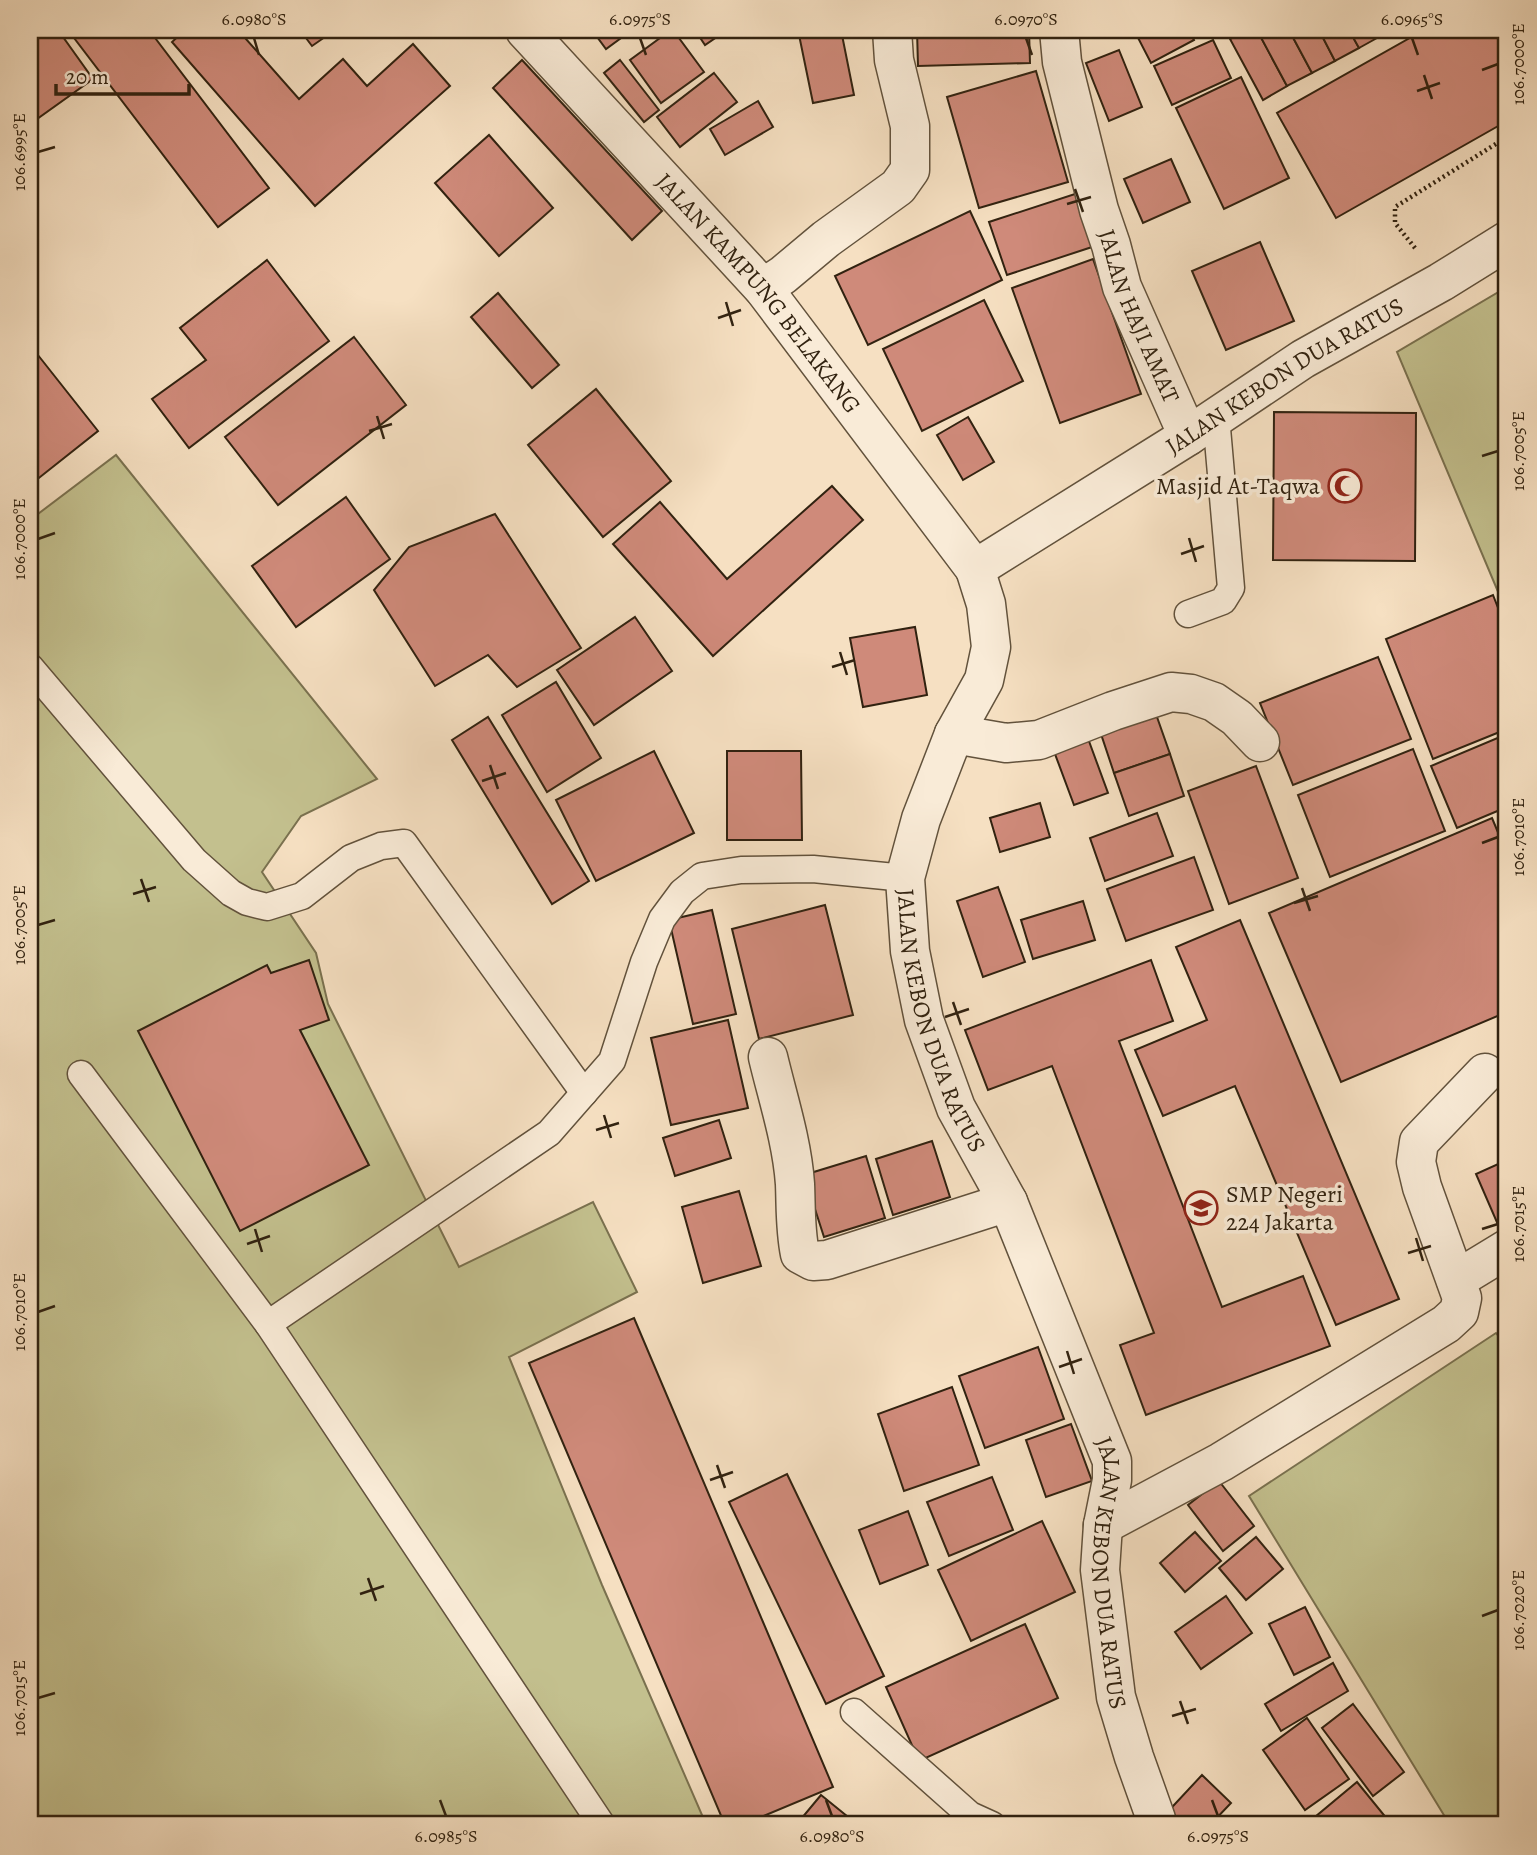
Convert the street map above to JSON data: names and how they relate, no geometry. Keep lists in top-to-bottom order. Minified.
{"streets":{"street":["JALAN KAMPUNG BELAKANG","JALAN HAJI AMAT","JALAN KEBON DUA RATUS"]},"crossings":[["JALAN KAMPUNG BELAKANG","JALAN KEBON DUA RATUS"],["JALAN HAJI AMAT","JALAN KEBON DUA RATUS"]],"places":{"mosque":["Masjid At-Taqwa"],"school or university":["SMP Negeri 224 Jakarta"]},"scale_bar":"20 m","coordinates":["6.0980°S","6.0975°S","6.0970°S","6.0965°S","106.7000°E","106.6995°E","106.7005°E","106.7010°E","106.7015°E","106.7020°E","6.0985°S"]}
